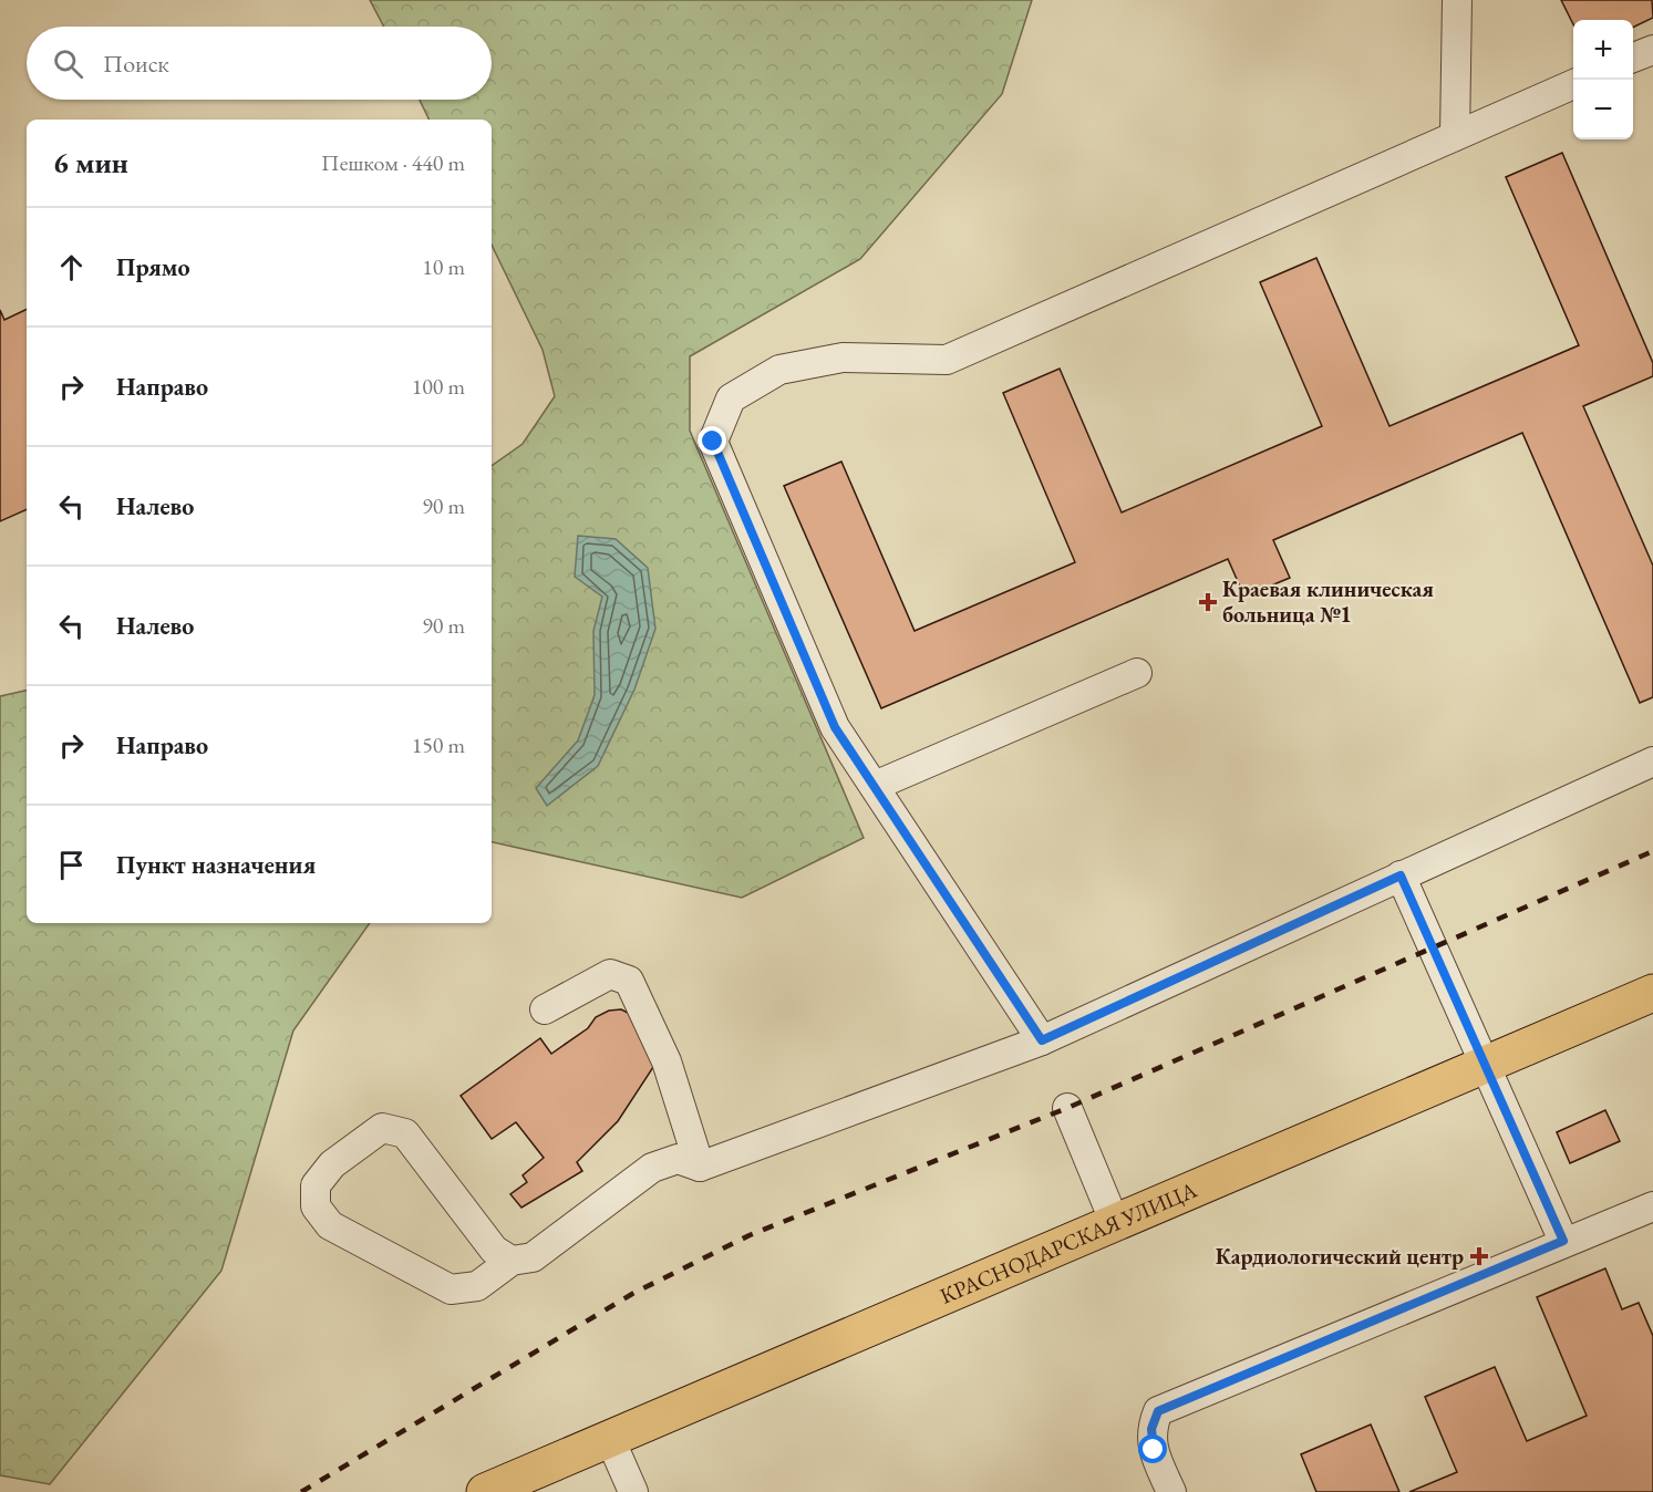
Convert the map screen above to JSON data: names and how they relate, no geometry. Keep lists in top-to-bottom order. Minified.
{"streets":{"main road":["КРАСНОДАРСКАЯ УЛИЦА"]},"places":{"health":["Краевая клиническая больница №1","Кардиологический центр"]},"page":{"map_buttons":["+","−"],"search":"Поиск","heading":["6 мин","Пешком · 440 m"],"list":[["Прямо","10 m"],["Направо","100 m"],["Налево","90 m"],["Налево","90 m"],["Направо","150 m"],"Пункт назначения"]}}
